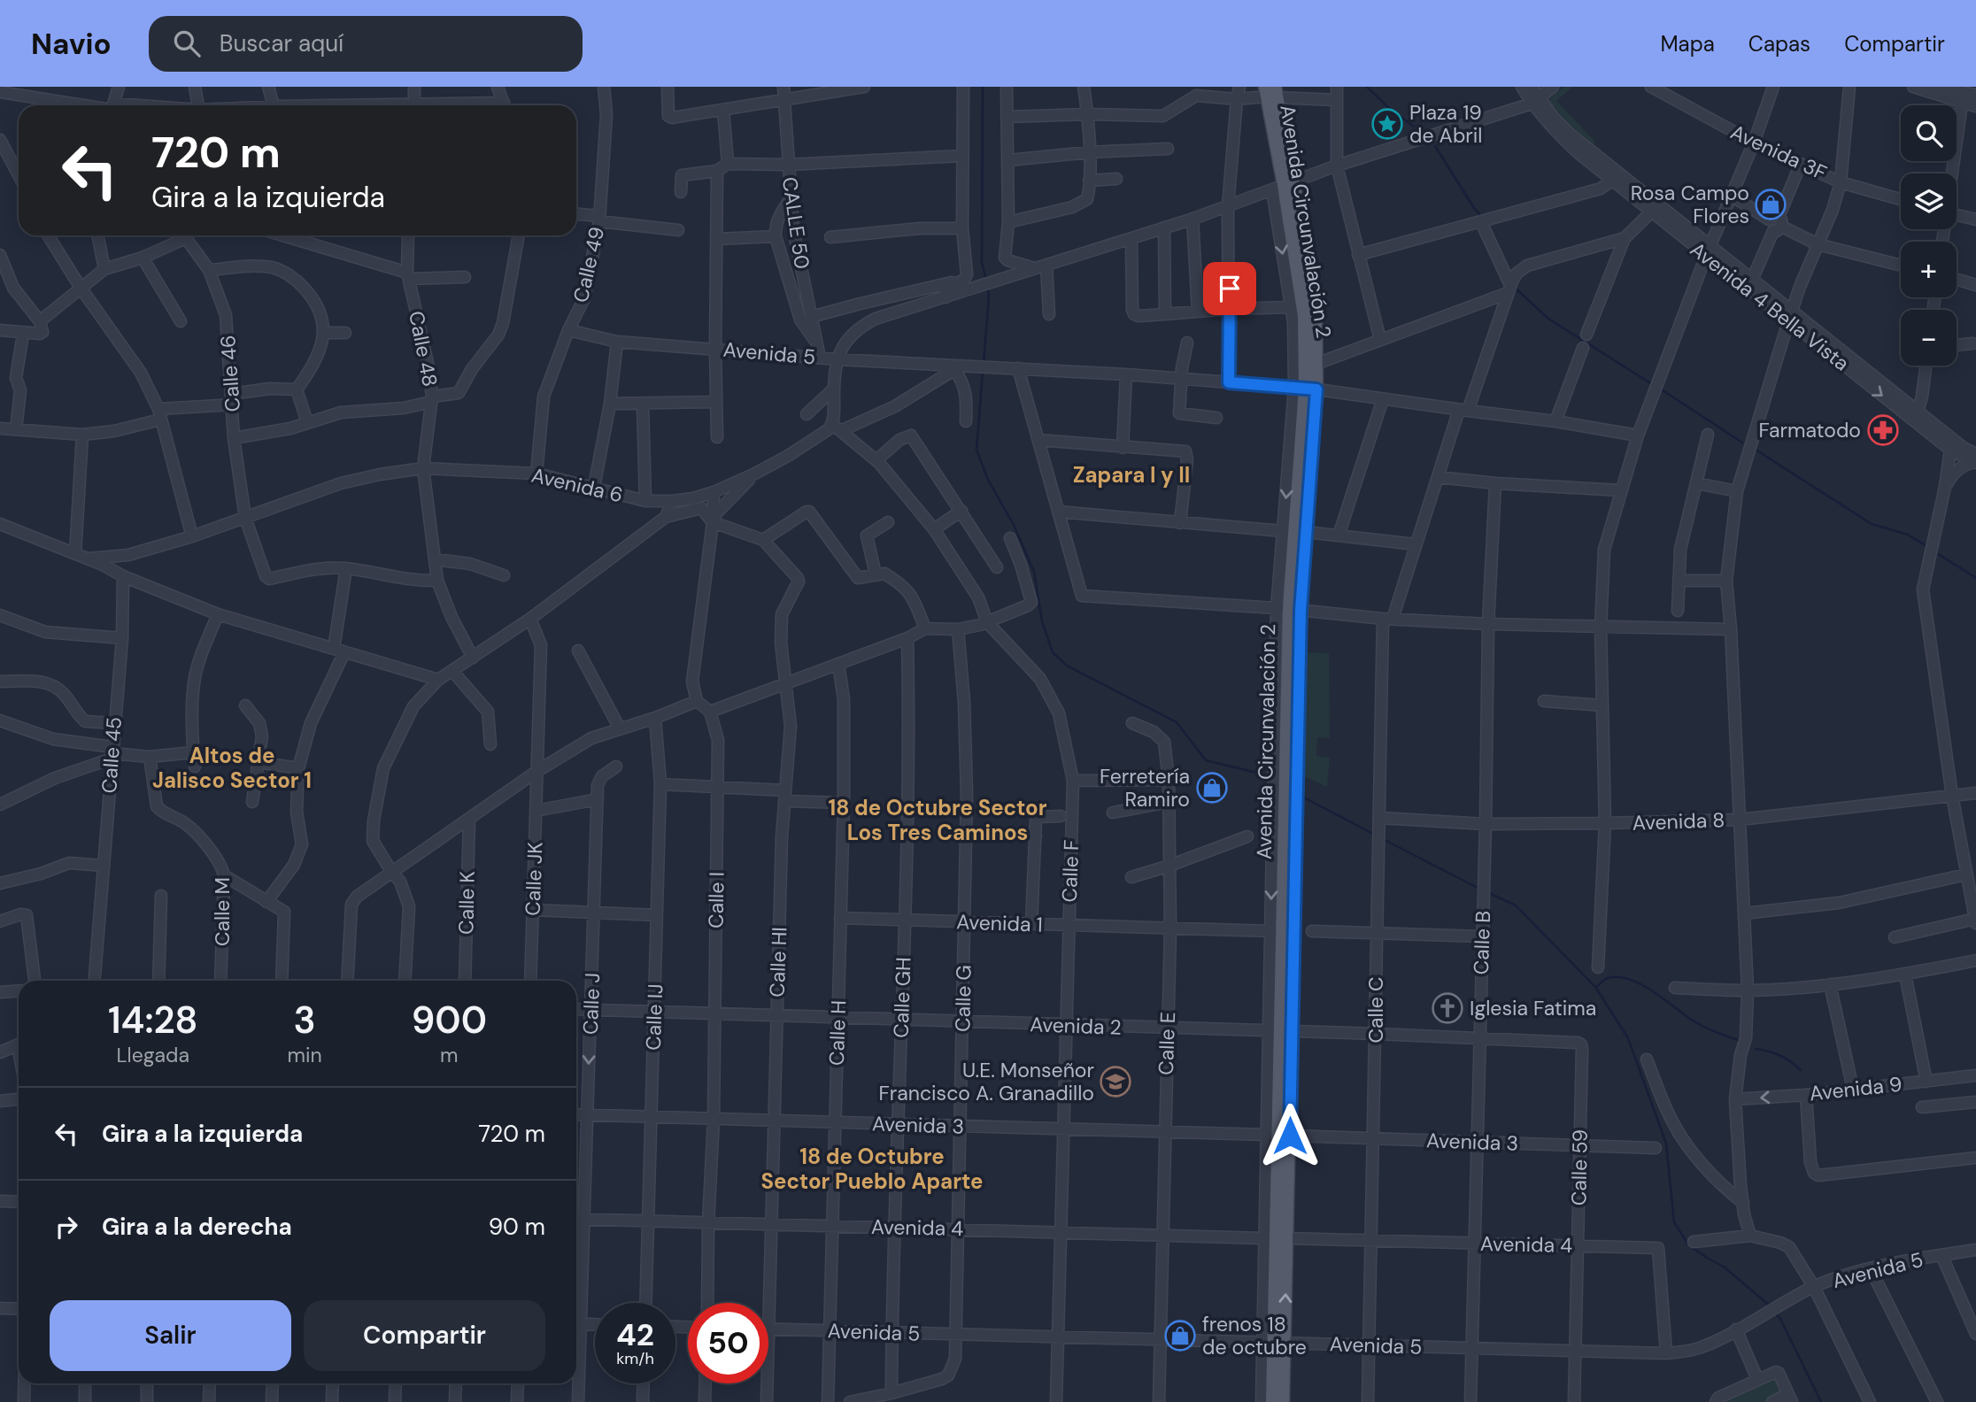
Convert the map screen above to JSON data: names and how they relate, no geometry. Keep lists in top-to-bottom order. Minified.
{"streets":{"main road":["Avenida Circunvalación 2"],"street":["Avenida 3F","CALLE 50","Calle 49","Avenida 4 Bella Vista","Calle 48","Avenida 5","Calle 46","Avenida 6","Calle 45","Avenida 8","Calle F","Calle JK","Calle I","Calle K","Calle M","Avenida 1","Calle B","Calle HI","Calle GH","Calle G","Calle J","Calle C","Calle IJ","Avenida 2","Calle H","Calle E","Avenida 9","Avenida 3","Calle 59","Avenida 4"]},"crossings":[["Avenida Circunvalación 2","Avenida 5"],["Avenida Circunvalación 2","Avenida 2"],["Avenida Circunvalación 2","Avenida 3"],["Avenida Circunvalación 2","Avenida 4"],["CALLE 50","Avenida 5"],["Calle 49","Avenida 5"],["Calle 49","Avenida 6"],["Calle 48","Avenida 6"],["Avenida 5","Avenida 6"],["Avenida 5","Calle F"],["Avenida 5","Calle B"],["Avenida 5","Calle GH"],["Avenida 5","Calle G"],["Avenida 5","Calle C"],["Avenida 5","Calle H"],["Avenida 5","Calle E"],["Avenida 5","Calle 59"],["Avenida 5","Avenida 4"],["Calle 46","Avenida 6"],["Avenida 6","Calle F"],["Avenida 8","Calle B"],["Avenida 8","Calle C"],["Calle F","Avenida 1"],["Calle F","Avenida 2"],["Calle F","Avenida 3"],["Calle F","Avenida 4"],["Calle I","Avenida 2"],["Calle I","Avenida 3"],["Calle I","Avenida 4"],["Avenida 1","Calle GH"],["Avenida 1","Calle G"],["Avenida 1","Calle H"],["Avenida 1","Calle E"],["Calle B","Avenida 2"],["Calle B","Avenida 3"],["Calle B","Avenida 4"],["Calle HI","Avenida 2"],["Calle HI","Avenida 3"],["Calle HI","Avenida 4"],["Calle GH","Calle G"],["Calle GH","Avenida 2"],["Calle GH","Avenida 3"],["Calle GH","Avenida 4"],["Calle G","Avenida 2"],["Calle G","Avenida 3"],["Calle G","Avenida 4"],["Calle J","Avenida 2"],["Calle J","Avenida 3"],["Calle J","Avenida 4"],["Calle C","Avenida 2"],["Calle C","Avenida 3"],["Calle C","Avenida 4"],["Calle IJ","Avenida 2"],["Calle IJ","Avenida 3"],["Calle IJ","Avenida 4"],["Avenida 2","Calle H"],["Avenida 2","Calle E"],["Avenida 2","Calle 59"],["Calle H","Avenida 3"],["Calle H","Avenida 4"],["Calle E","Avenida 3"],["Calle E","Avenida 4"],["Avenida 3","Calle 59"],["Calle 59","Avenida 4"]],"districts":["Zapara I y II","Altos de Jalisco Sector 1","18 de Octubre Sector Los Tres Caminos","18 de Octubre Sector Pueblo Aparte"],"places":{"place":["Plaza 19 de Abril"],"shop":["Rosa Campo Flores","Ferretería Ramiro","frenos 18 de octubre"],"pharmacy":["Farmatodo"],"church":["Iglesia Fatima"],"school or university":["U.E. Monseñor Francisco A. Granadillo"]},"page":{"header":"Navio","search":"Buscar aquí","nav":["Mapa","Capas","Compartir"],"map_buttons":["+","−"],"turn":["720 m","Gira a la izquierda"],"eta":["14:28","Llegada","3","min","900","m"],"list":[{"name":"Gira a la izquierda","value":"720 m"},{"name":"Gira a la derecha","value":"90 m"}],"buttons":["Salir","Compartir"],"speed":"42 km/h","limit":"50"}}
